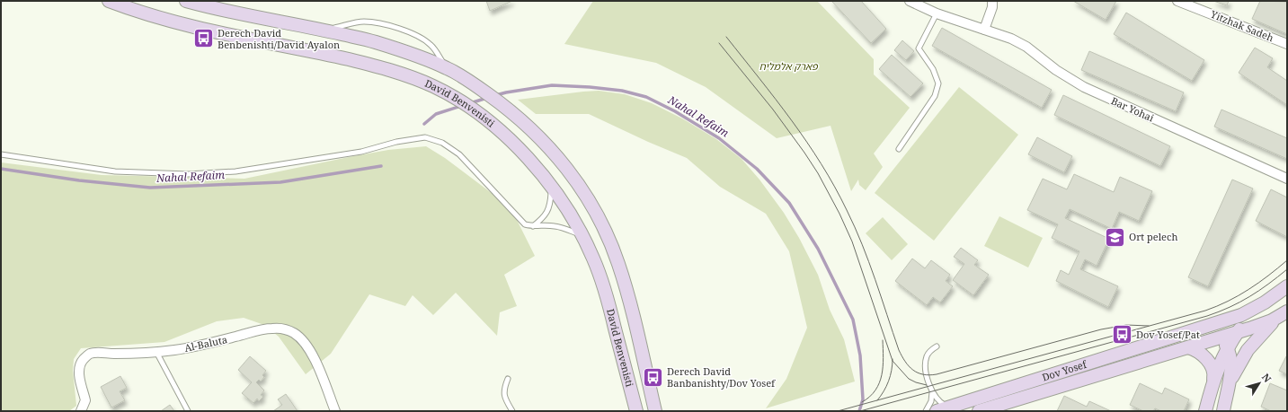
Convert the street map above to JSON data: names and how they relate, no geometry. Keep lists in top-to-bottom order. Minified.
{"streets":{"main road":["David Benvenisti","Dov Yosef"],"street":["Yitzhak Sadeh","Bar Yohai","Al-Baluta"]},"water":["Nahal Refaim"],"parks":["פארק אלמליח"],"places":{"bus stop":["Derech David Benbenishti/David Ayalon","Dov Yosef/Pat","Derech David Banbanishty/Dov Yosef"],"school or university":["Ort pelech"]},"north":"top right"}
